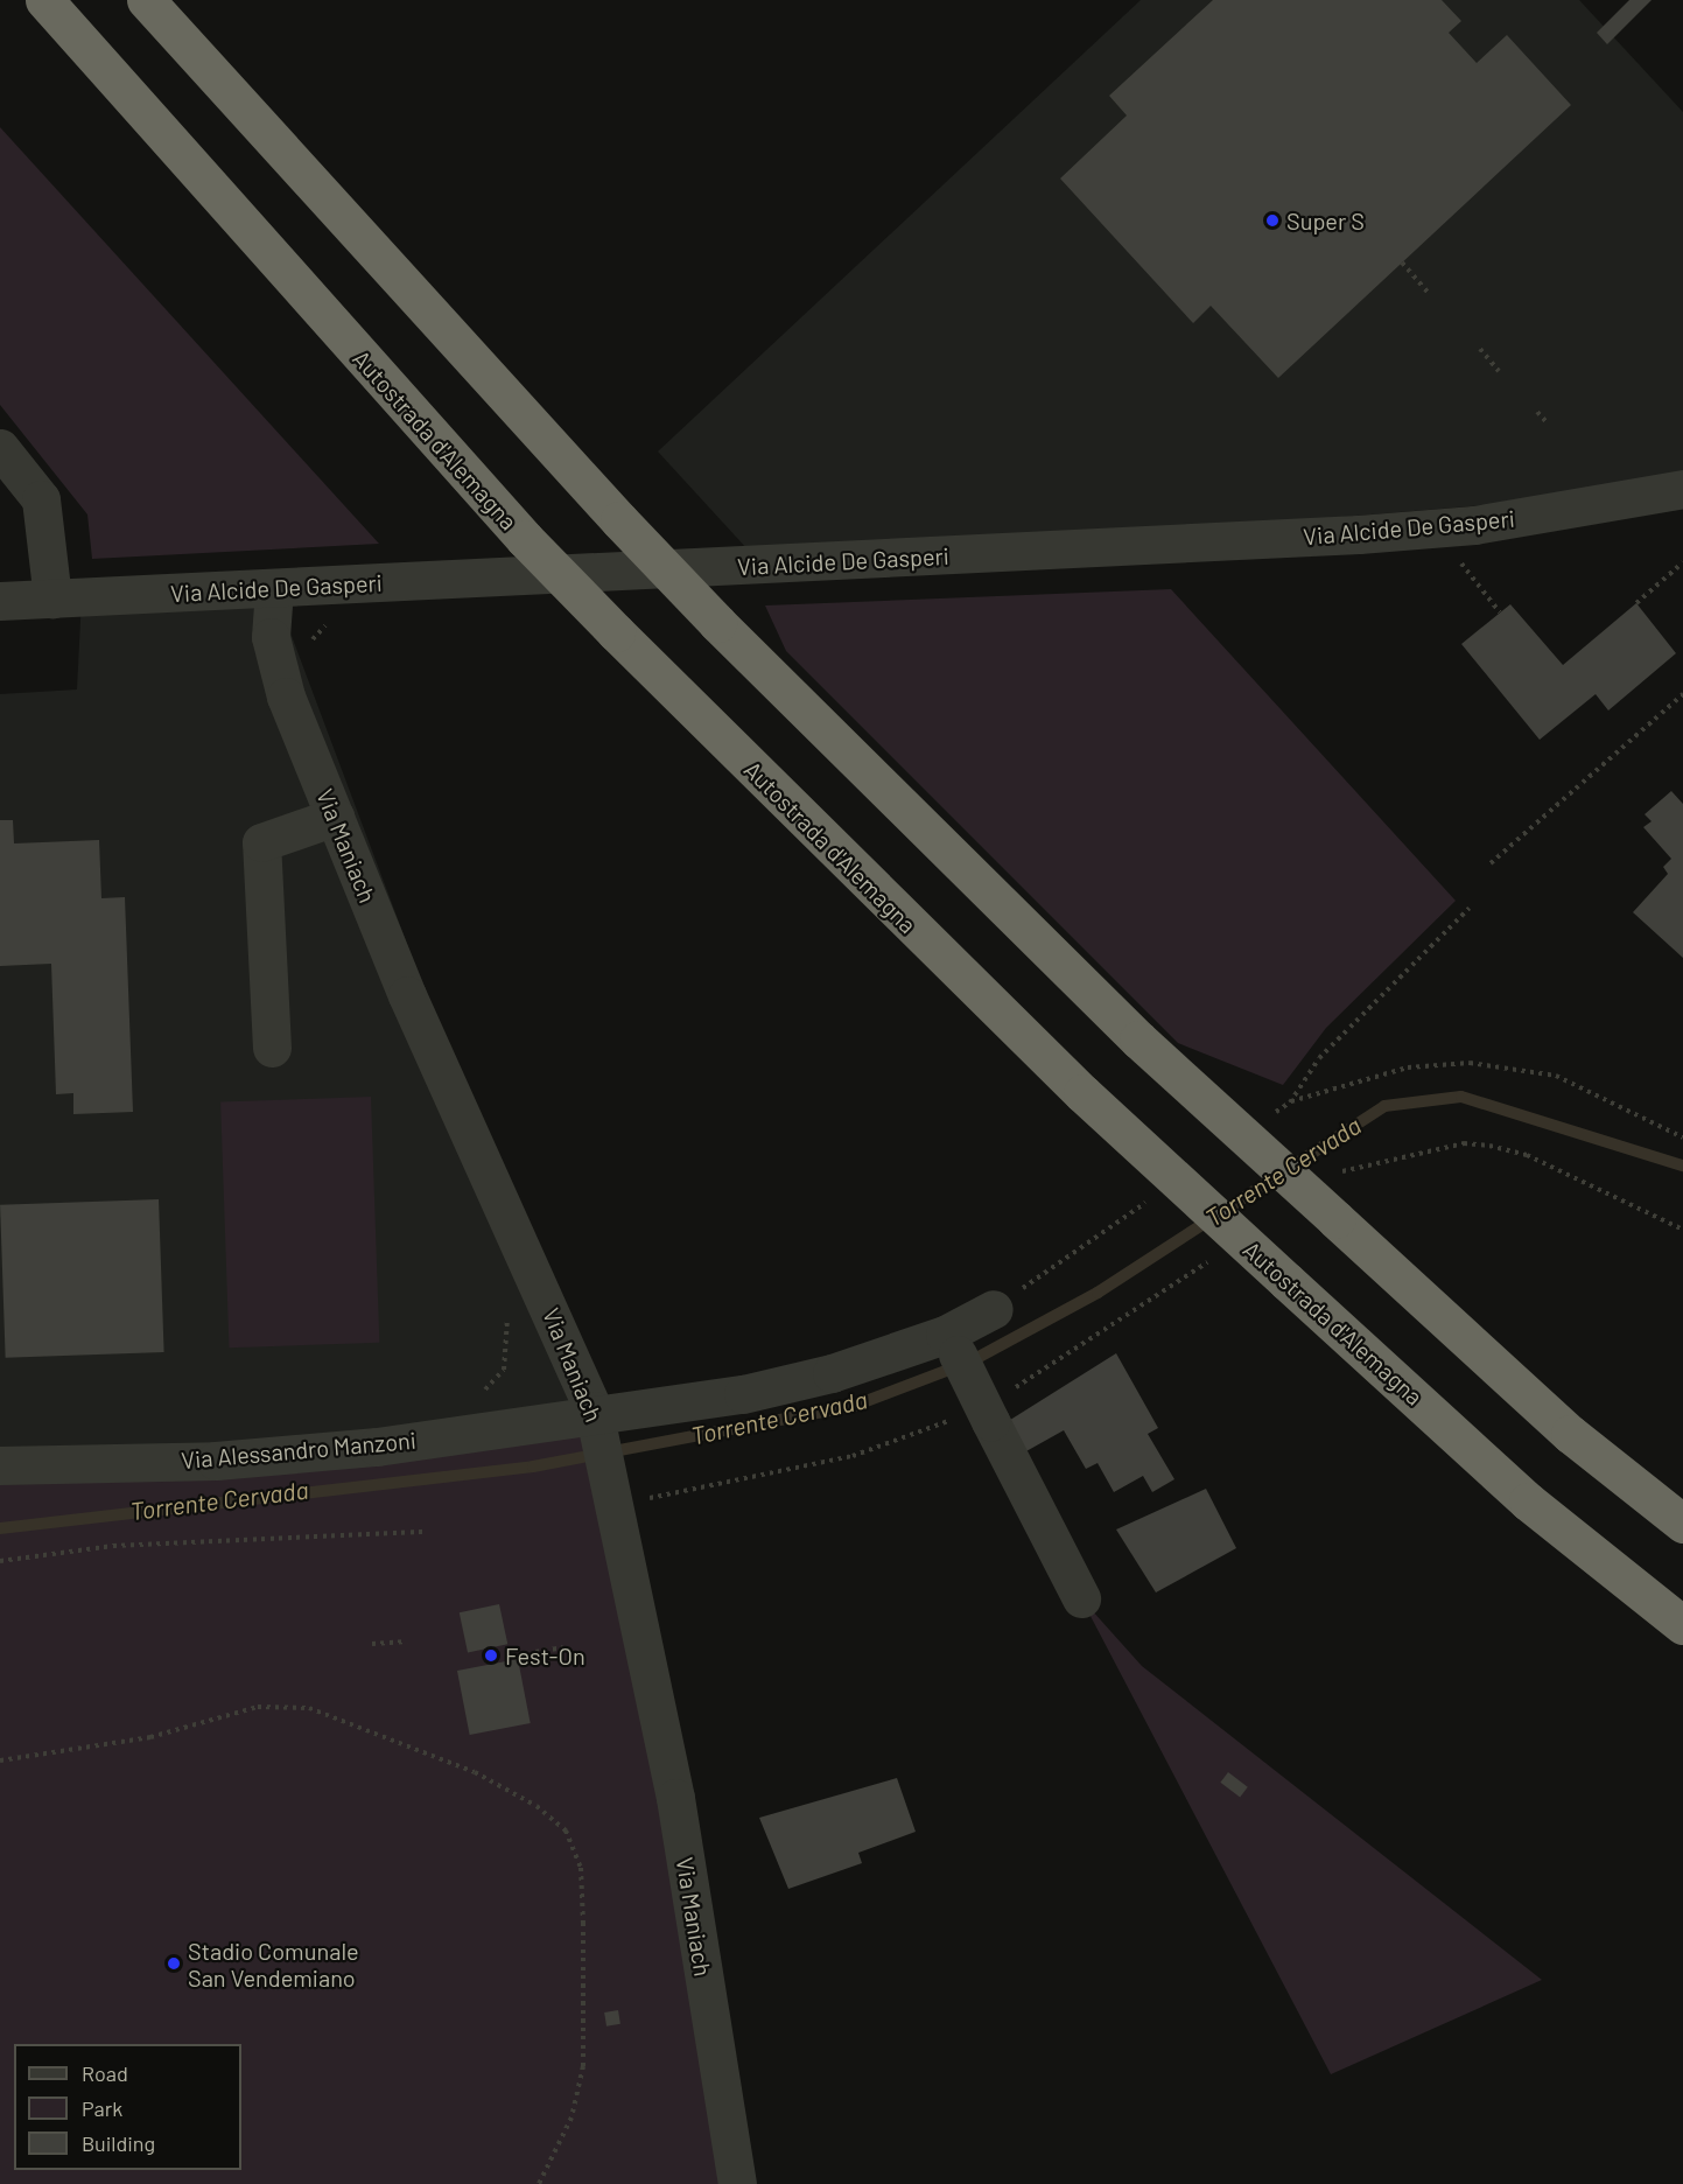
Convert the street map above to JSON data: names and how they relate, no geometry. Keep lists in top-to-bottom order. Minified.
{"streets":{"highway":["Autostrada d'Alemagna"],"street":["Via Alcide De Gasperi","Via Maniach","Via Alessandro Manzoni"]},"crossings":[["Via Alcide De Gasperi","Via Maniach"],["Via Maniach","Via Alessandro Manzoni"]],"water":["Torrente Cervada"],"places":["Super S","Fest-On","Stadio Comunale San Vendemiano"],"legend":["Road","Park","Building"]}
